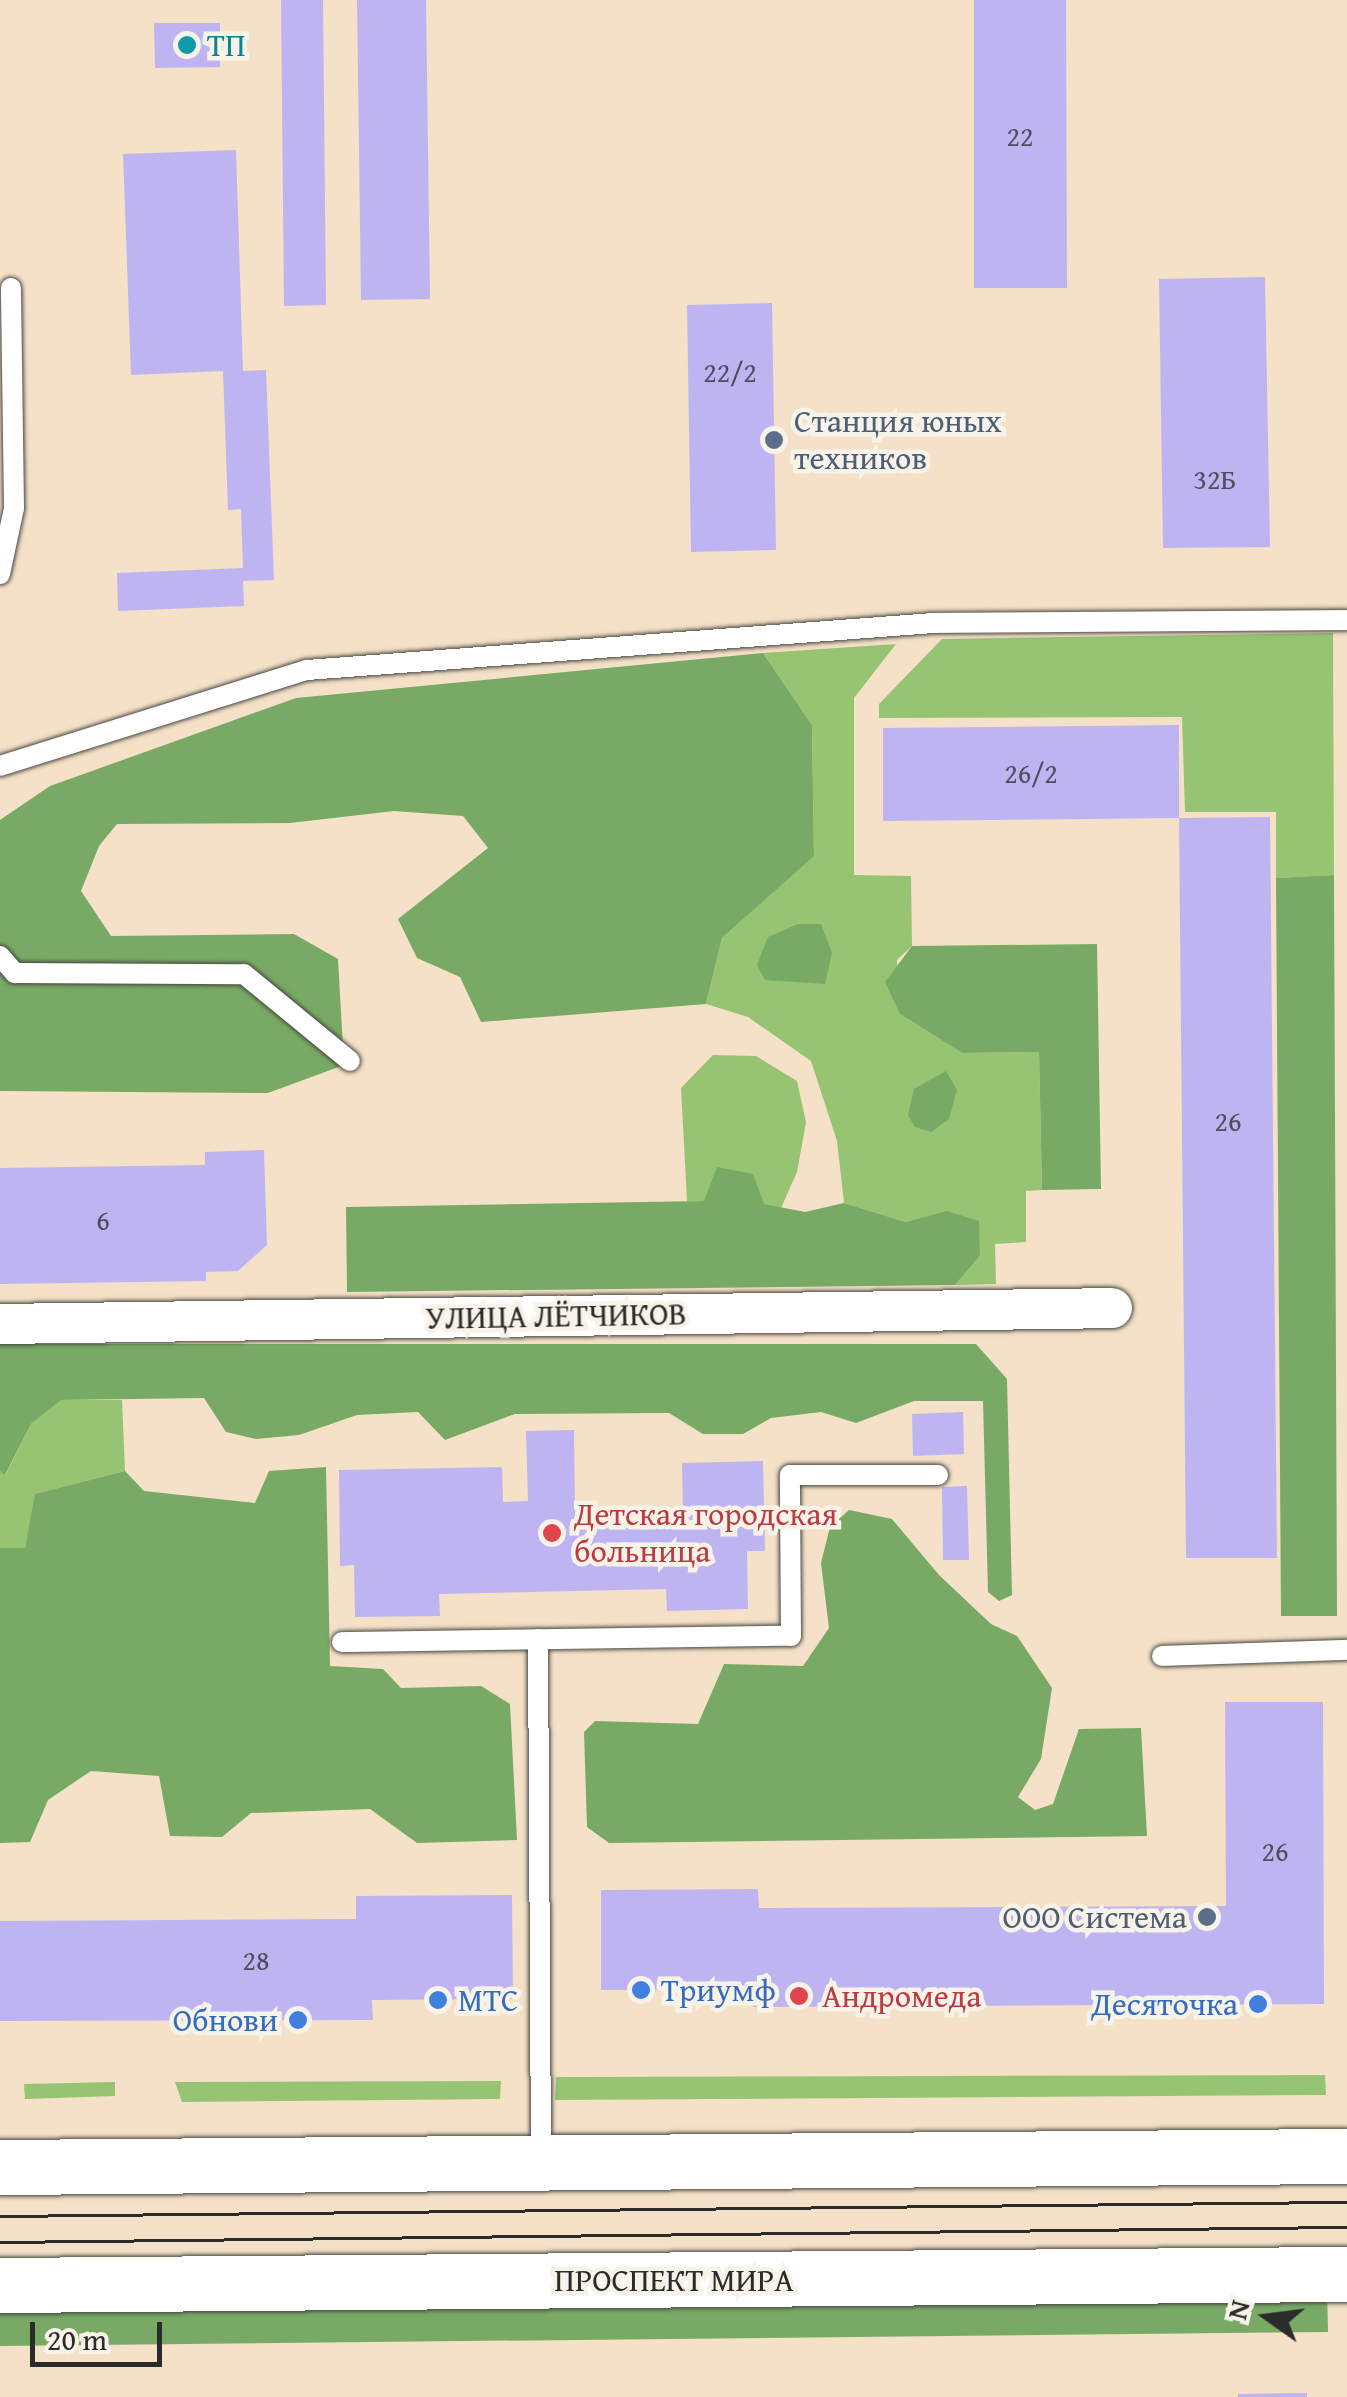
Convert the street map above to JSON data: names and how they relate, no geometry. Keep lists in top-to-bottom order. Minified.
{"streets":{"main road":["ПРОСПЕКТ МИРА"],"street":["УЛИЦА ЛЁТЧИКОВ"]},"places":["ТП","Станция юных техников","Детская городская больница","ООО Система","Триумф","Андромеда","МТС","Десяточка","Обнови"],"house_numbers":["22","22/2","32Б","26/2","26","6","26","28"],"scale_bar":"20 m","north":"left"}
